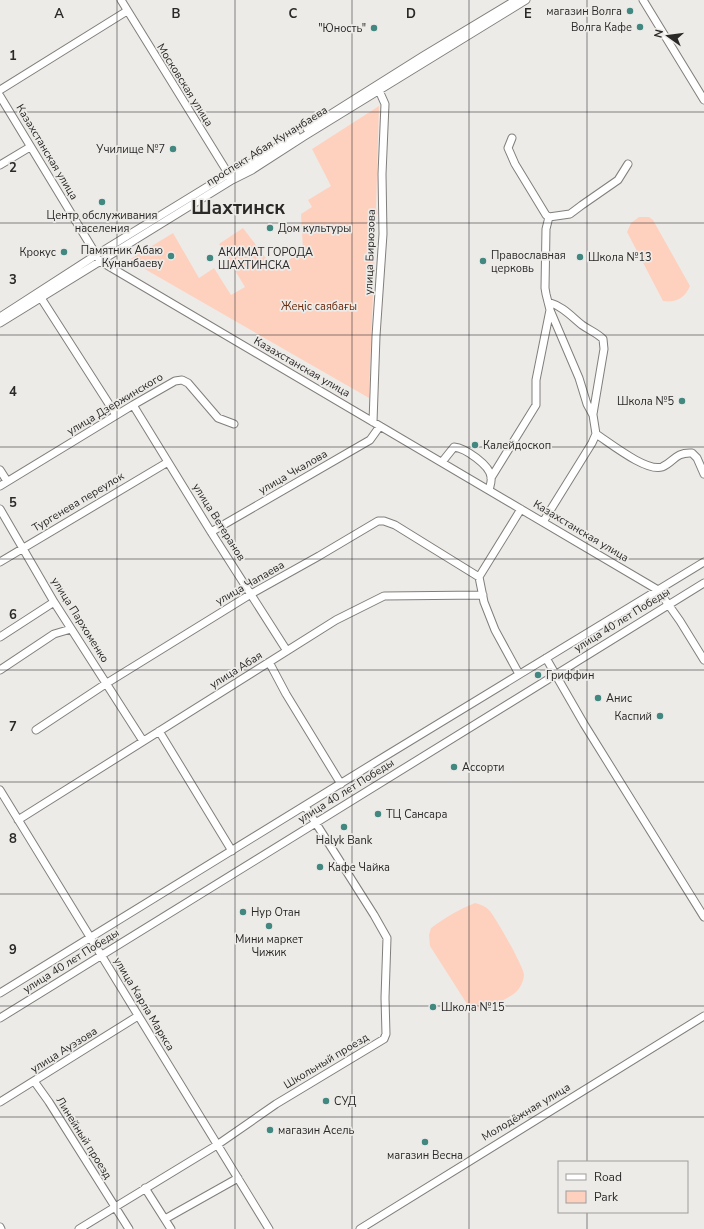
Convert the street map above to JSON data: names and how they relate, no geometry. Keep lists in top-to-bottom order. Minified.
{"streets":{"street":["Московская улица","проспект Абая Кунанбаева","Казахстанская улица","улица Бирюзова","улица Дзержинского","улица Чкалова","Тургенева переулок","улица Ветеранов","улица Чапаева","улица Пархоменко","улица 40 лет Победы","улица Абая","улица Карла Маркса","улица Ауэзова","Школьный проезд","Молодёжная улица","Линейный проезд"]},"crossings":[["Московская улица","проспект Абая Кунанбаева"],["проспект Абая Кунанбаева","Казахстанская улица"],["проспект Абая Кунанбаева","улица Бирюзова"],["Казахстанская улица","улица Бирюзова"],["Казахстанская улица","улица Чкалова"],["Казахстанская улица","улица 40 лет Победы"],["улица Дзержинского","улица Ветеранов"],["улица Чкалова","улица Ветеранов"],["Тургенева переулок","улица Ветеранов"],["Тургенева переулок","улица Пархоменко"],["улица Ветеранов","улица Чапаева"],["улица Ветеранов","улица Абая"],["улица Чапаева","улица Пархоменко"],["улица Пархоменко","улица Абая"],["улица 40 лет Победы","улица Карла Маркса"],["улица 40 лет Победы","Школьный проезд"],["улица Абая","улица Карла Маркса"],["улица Карла Маркса","улица Ауэзова"],["улица Карла Маркса","Школьный проезд"],["улица Ауэзова","Линейный проезд"],["Школьный проезд","Линейный проезд"]],"districts":["Шахтинск"],"parks":["Жеңіс саябағы"],"places":["магазин Волга","Волга Кафе","\"Юность\"","Училище №7","Центр обслуживания населения","Дом культуры","Крокус","Памятник Абаю Кунанбаеву","Школа №13","АКИМАТ ГОРОДА ШАХТИНСКА","Православная церковь","Школа №5","Калейдоскоп","Гриффин","Анис","Каспий","Ассорти","ТЦ Сансара","Halyk Bank","Кафе Чайка","Нур Отан","Мини маркет Чижик","Школа №15","СУД","магазин Асель","магазин Весна"],"legend":["Road","Park"],"north":"left","grid":{"columns":["A","B","C","D","E"],"rows":["1","2","3","4","5","6","7","8","9"]}}
